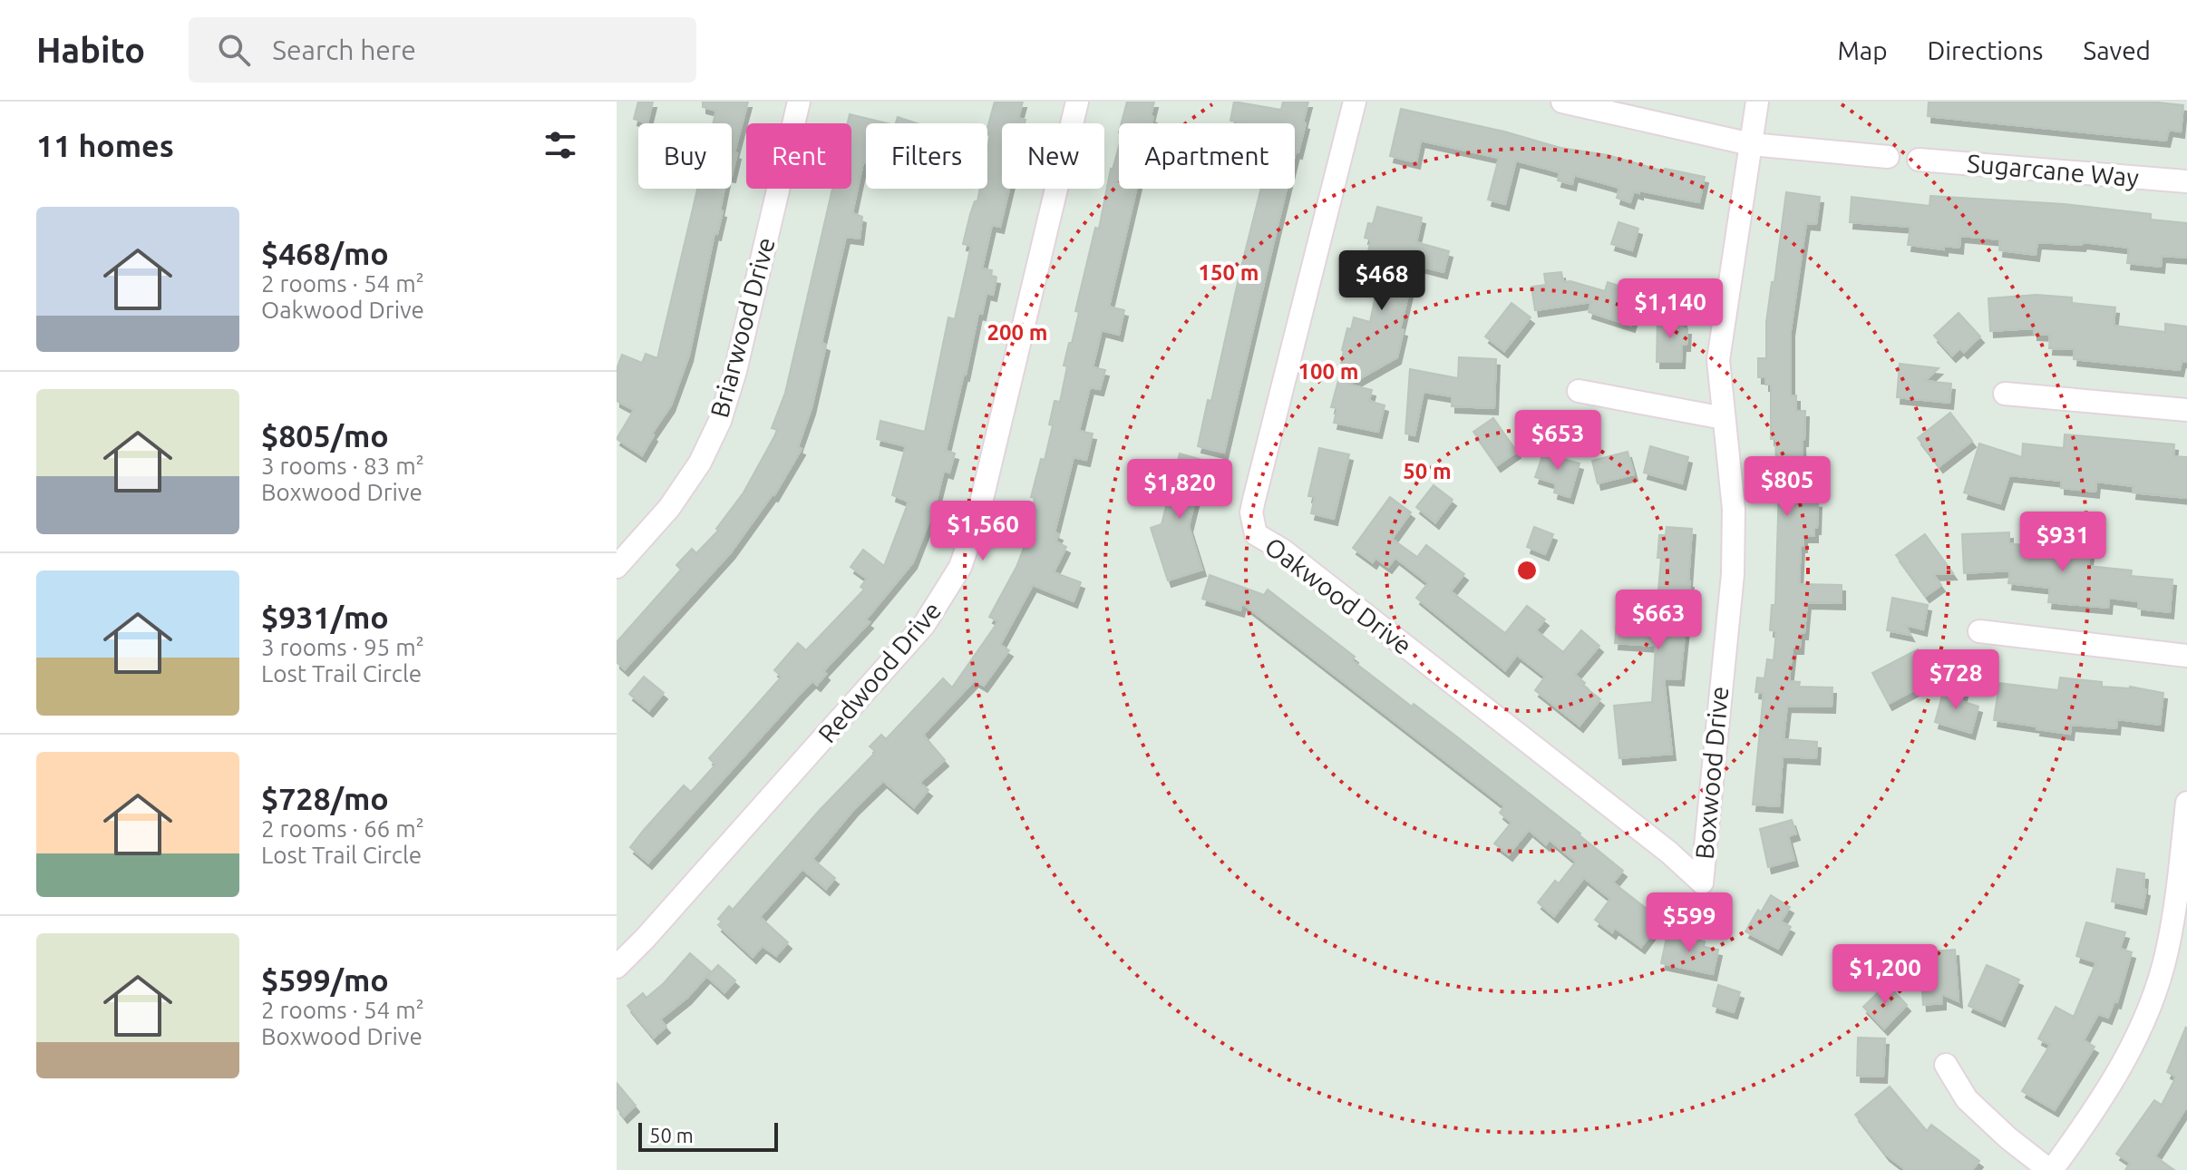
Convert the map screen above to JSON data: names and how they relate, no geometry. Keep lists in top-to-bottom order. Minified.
{"streets":{"street":["Sugarcane Way","Briarwood Drive","Oakwood Drive","Redwood Drive","Boxwood Drive"]},"crossings":[["Oakwood Drive","Boxwood Drive"]],"scale_bar":"50 m","page":{"header":"Habito","search":"Search here","nav":["Map","Directions","Saved"],"heading":"11 homes","chip":["Buy","Rent","Filters","New","Apartment"],"list":[{"name":"$468/mo","note":"2 rooms · 54 m² · Oakwood Drive"},{"name":"$805/mo","note":"3 rooms · 83 m² · Boxwood Drive"},{"name":"$931/mo","note":"3 rooms · 95 m² · Lost Trail Circle"},{"name":"$728/mo","note":"2 rooms · 66 m² · Lost Trail Circle"},{"name":"$599/mo","note":"2 rooms · 54 m² · Boxwood Drive"}],"price":["$468","$1,140","$653","$805","$1,820","$1,560","$931","$663","$728","$599","$1,200"],"scale":"50 m"},"rings":["150 m","200 m","100 m","50 m"]}
